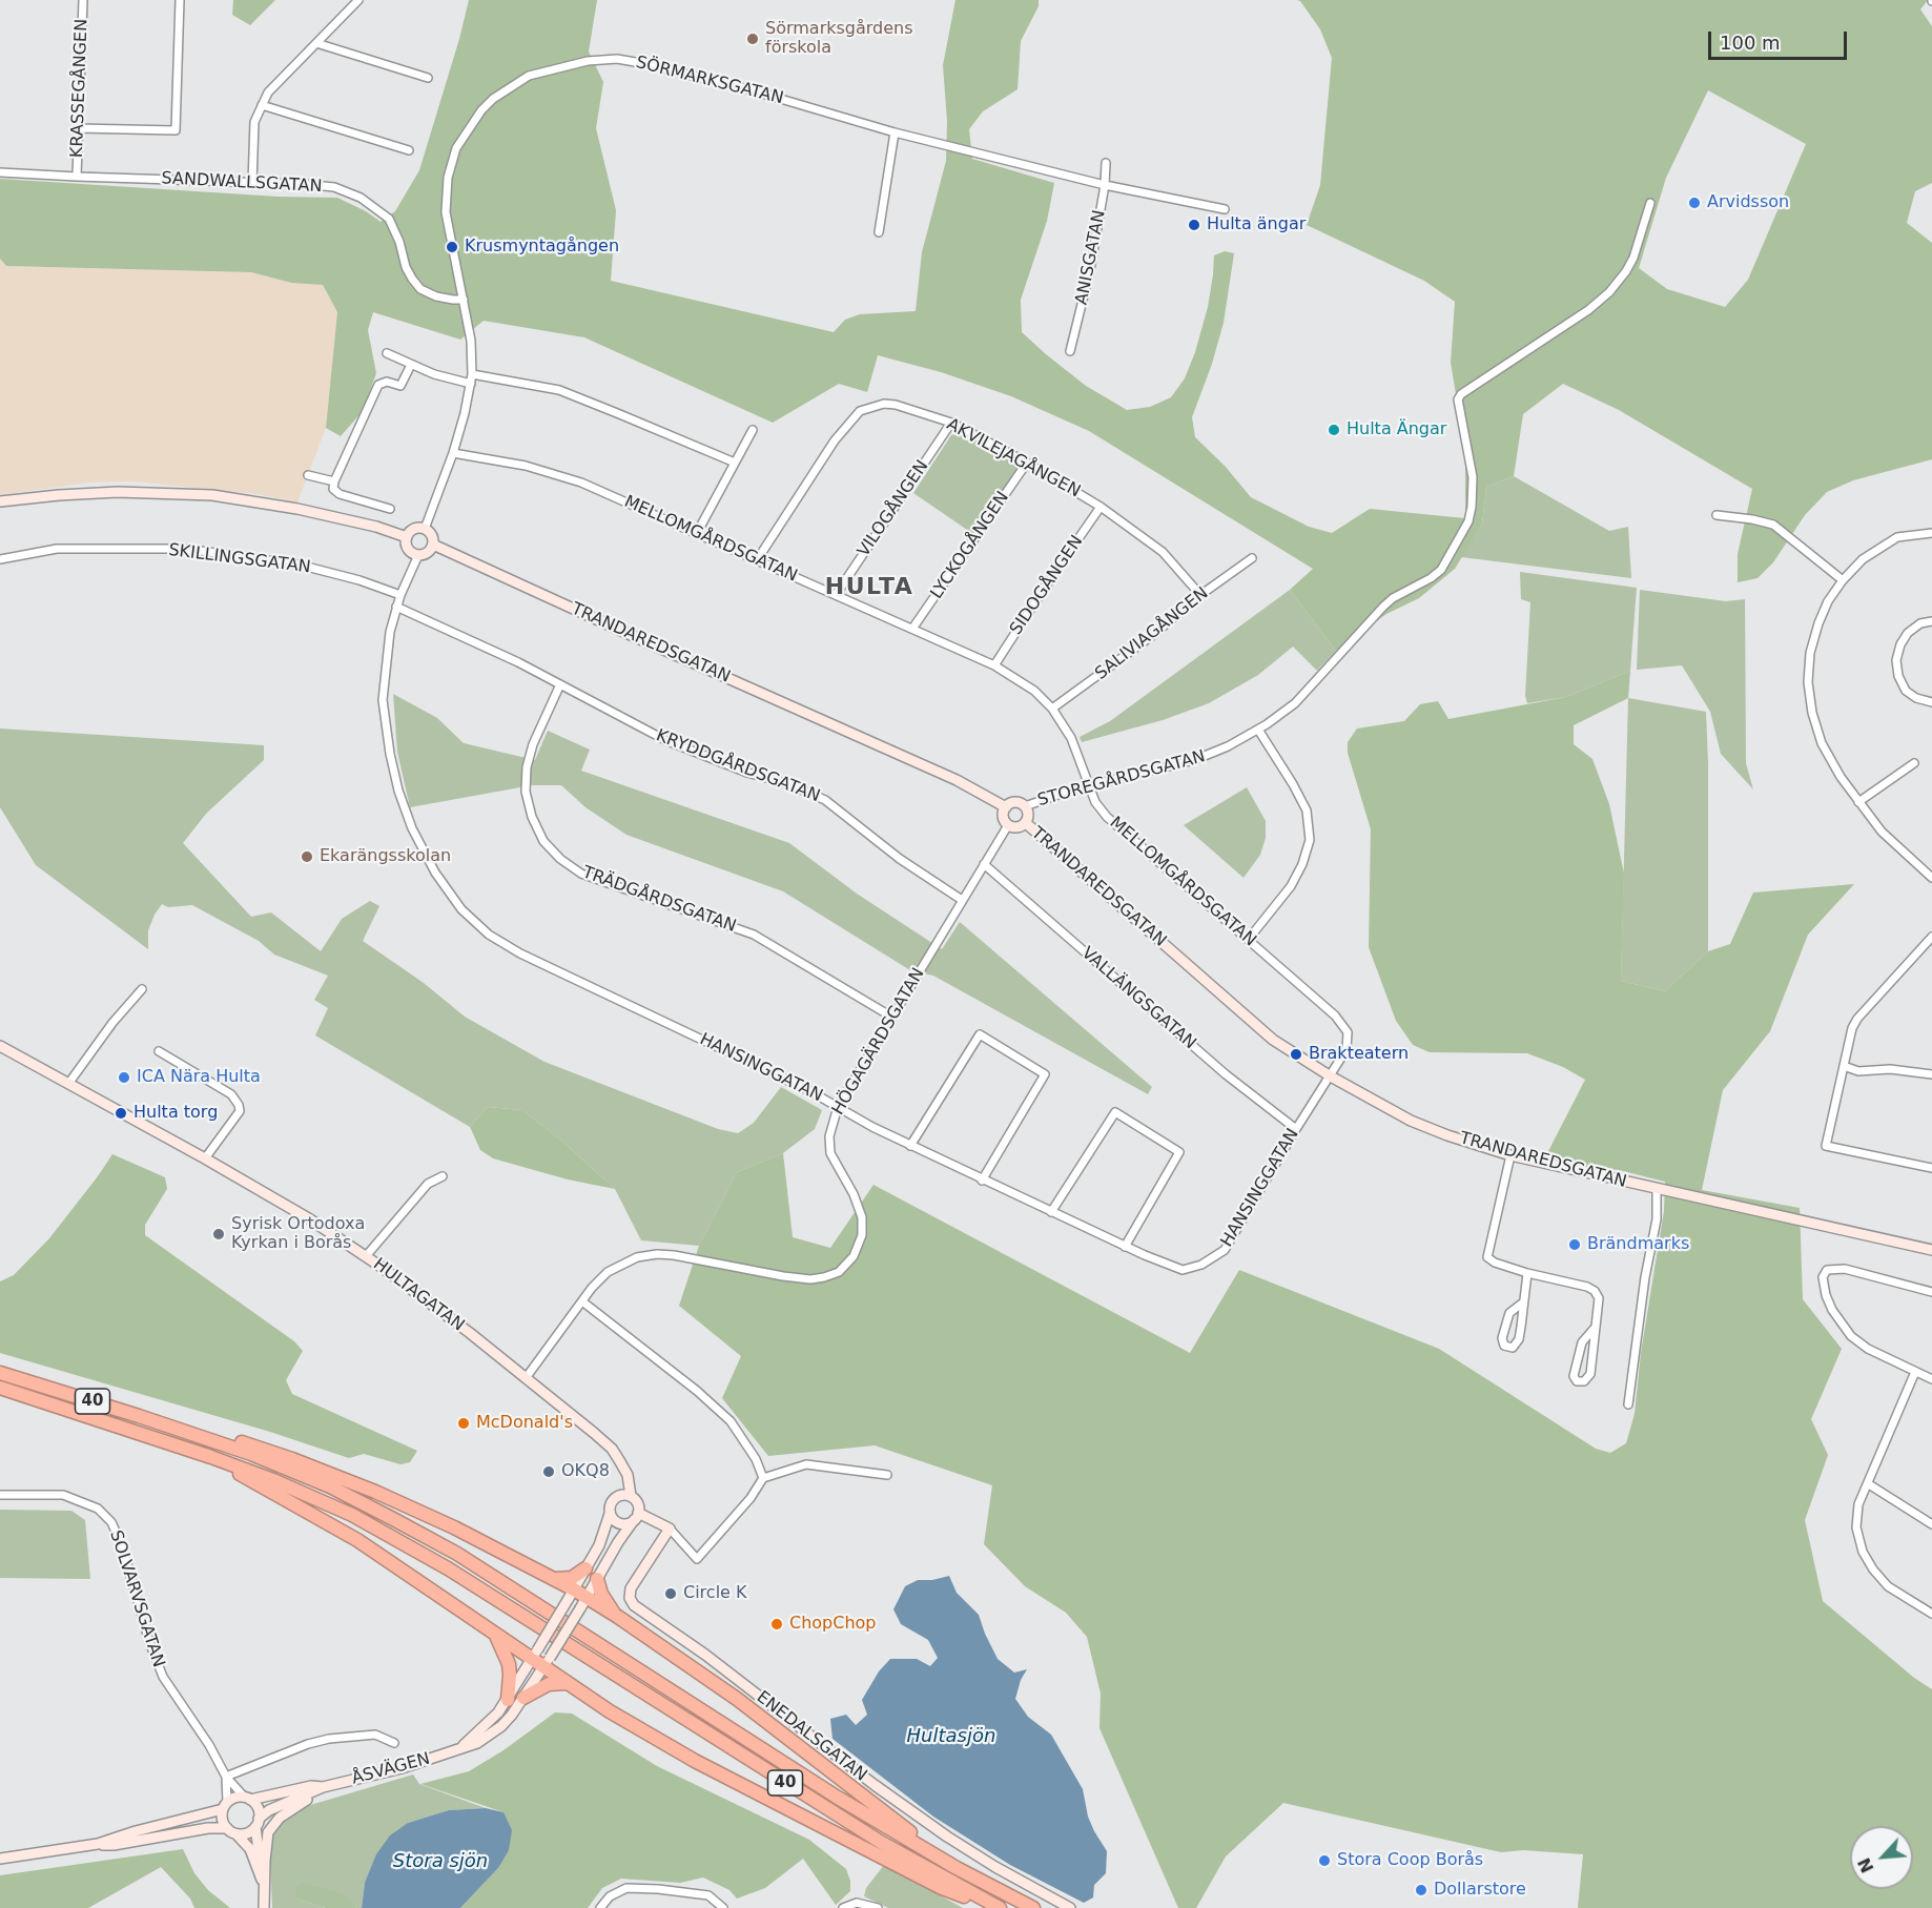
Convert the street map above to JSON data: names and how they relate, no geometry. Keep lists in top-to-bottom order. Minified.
{"streets":{"highway":["40"],"street":["SÖRMARKSGATAN","KRASSEGÅNGEN","SANDWALLSGATAN","ANISGATAN","AKVILEJAGÅNGEN","VILOGÅNGEN","MELLOMGÅRDSGATAN","LYCKOGÅNGEN","SKILLINGSGATAN","SIDOGÅNGEN","SALIVIAGÅNGEN","TRANDAREDSGATAN","KRYDDGÅRDSGATAN","STOREGÅRDSGATAN","TRÄDGÅRDSGATAN","VALLÄNGSGATAN","HÖGAGÄRDSGATAN","HANSINGGATAN","HULTAGATAN","SOLVARVSGATAN","ENEDALSGATAN","ÅSVÄGEN"]},"crossings":[["SÖRMARKSGATAN","SANDWALLSGATAN"],["SÖRMARKSGATAN","ANISGATAN"],["SÖRMARKSGATAN","MELLOMGÅRDSGATAN"],["SÖRMARKSGATAN","TRANDAREDSGATAN"],["SÖRMARKSGATAN","HANSINGGATAN"],["KRASSEGÅNGEN","SANDWALLSGATAN"],["AKVILEJAGÅNGEN","VILOGÅNGEN"],["AKVILEJAGÅNGEN","MELLOMGÅRDSGATAN"],["AKVILEJAGÅNGEN","LYCKOGÅNGEN"],["AKVILEJAGÅNGEN","SIDOGÅNGEN"],["AKVILEJAGÅNGEN","SALIVIAGÅNGEN"],["VILOGÅNGEN","MELLOMGÅRDSGATAN"],["MELLOMGÅRDSGATAN","LYCKOGÅNGEN"],["MELLOMGÅRDSGATAN","SIDOGÅNGEN"],["MELLOMGÅRDSGATAN","SALIVIAGÅNGEN"],["MELLOMGÅRDSGATAN","TRANDAREDSGATAN"],["MELLOMGÅRDSGATAN","STOREGÅRDSGATAN"],["MELLOMGÅRDSGATAN","HANSINGGATAN"],["SKILLINGSGATAN","HANSINGGATAN"],["TRANDAREDSGATAN","STOREGÅRDSGATAN"],["TRANDAREDSGATAN","HÖGAGÄRDSGATAN"],["TRANDAREDSGATAN","HANSINGGATAN"],["KRYDDGÅRDSGATAN","TRÄDGÅRDSGATAN"],["KRYDDGÅRDSGATAN","HÖGAGÄRDSGATAN"],["KRYDDGÅRDSGATAN","HANSINGGATAN"],["STOREGÅRDSGATAN","HÖGAGÄRDSGATAN"],["TRÄDGÅRDSGATAN","HÖGAGÄRDSGATAN"],["VALLÄNGSGATAN","HÖGAGÄRDSGATAN"],["VALLÄNGSGATAN","HANSINGGATAN"],["HÖGAGÄRDSGATAN","HANSINGGATAN"],["HÖGAGÄRDSGATAN","HULTAGATAN"]],"districts":["HULTA"],"water":["Hultasjön","Stora sjön"],"places":["Sörmarksgårdens förskola","Arvidsson","Hulta ängar","Krusmyntagången","Hulta Ängar","Ekarängsskolan","Brakteatern","ICA Nära Hulta","Hulta torg","Syrisk Ortodoxa Kyrkan i Borås","Brändmarks","McDonald's","OKQ8","Circle K","ChopChop","Stora Coop Borås","Dollarstore"],"scale_bar":"100 m","north":"bottom left"}
